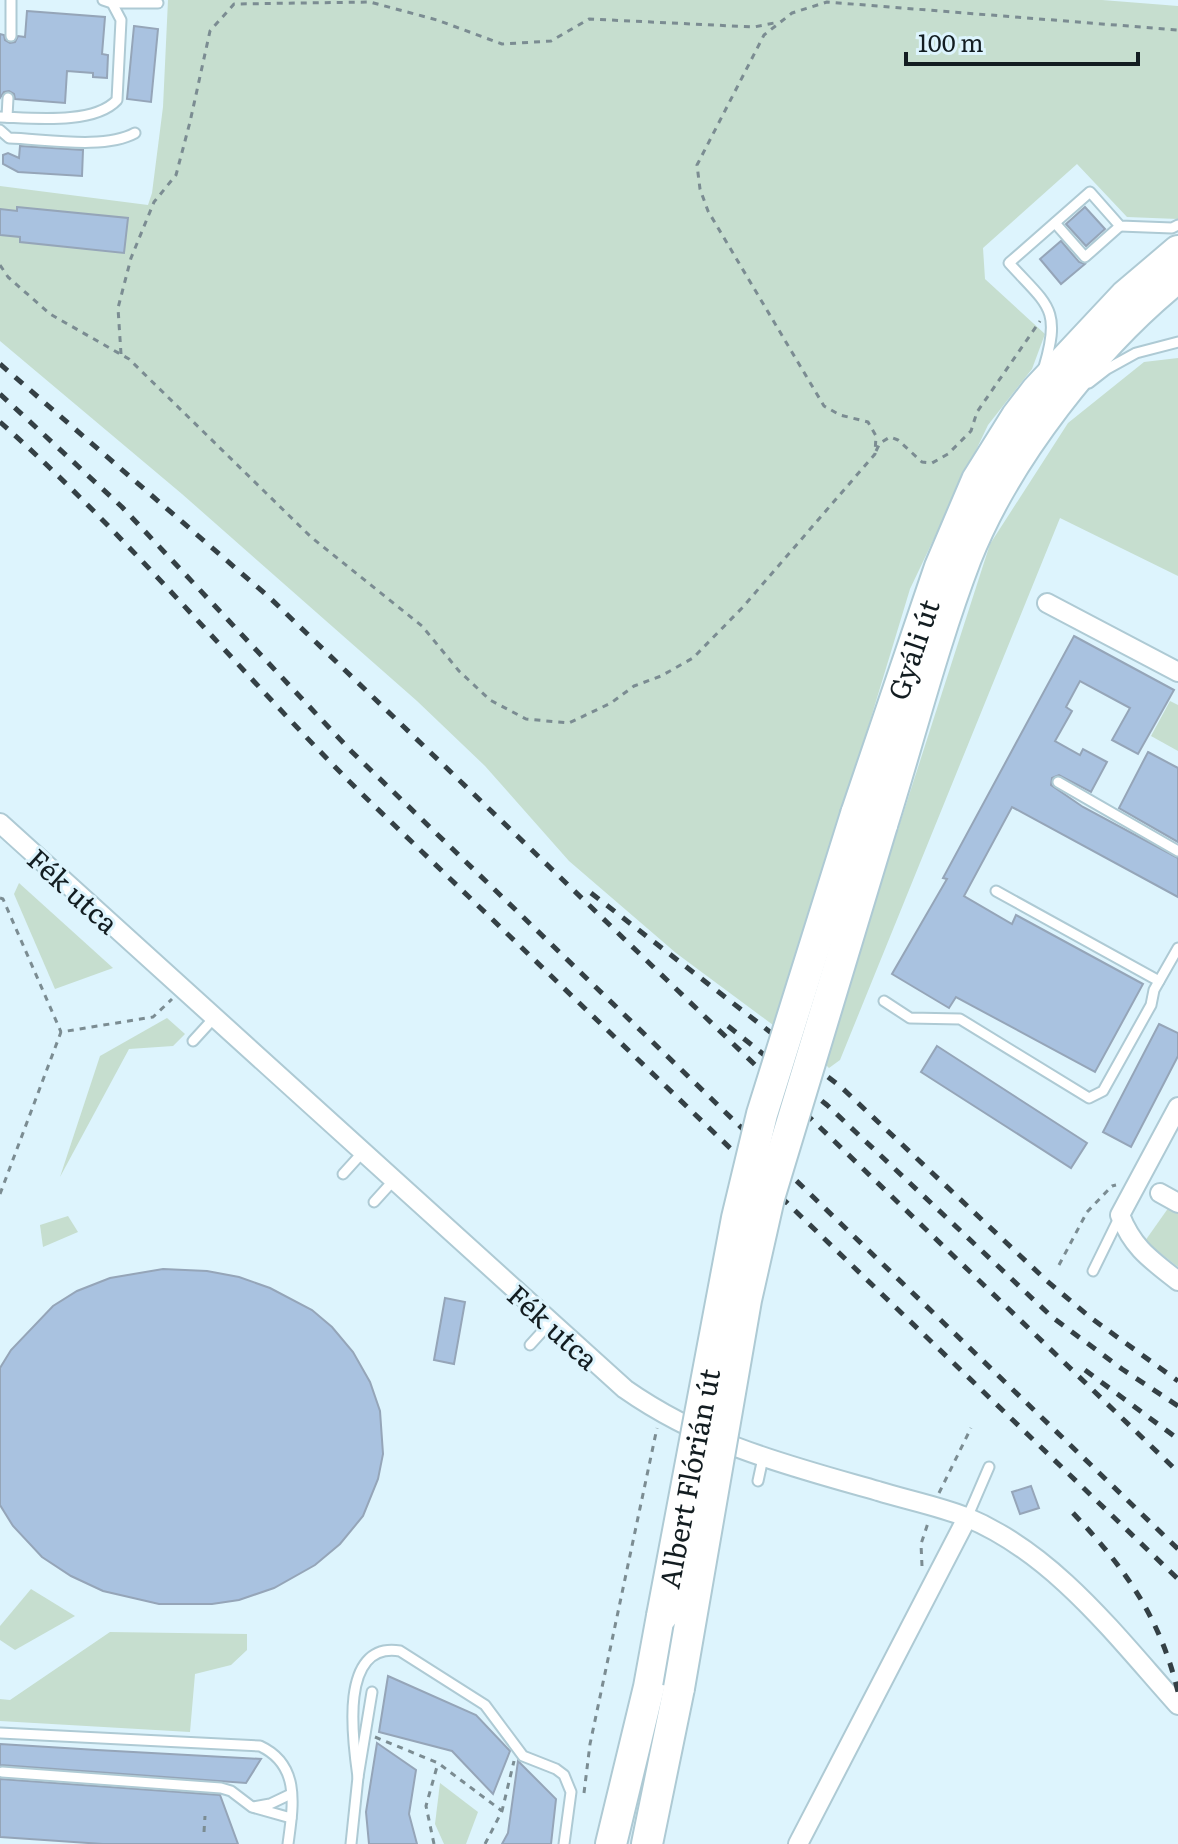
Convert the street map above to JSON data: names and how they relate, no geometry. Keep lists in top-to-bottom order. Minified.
{"streets":{"main road":["Gyáli út","Albert Flórián út"],"street":["Fék utca"]},"crossings":[["Gyáli út","Albert Flórián út"]],"scale_bar":"100 m"}
